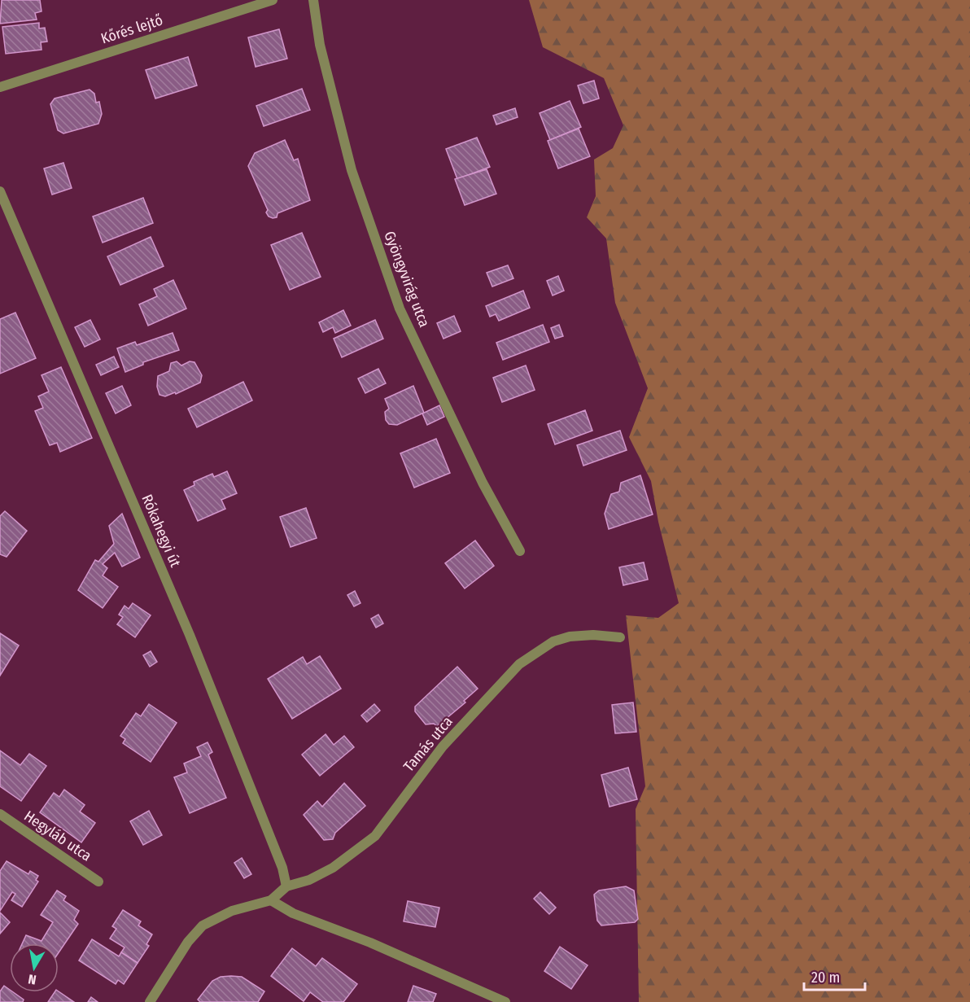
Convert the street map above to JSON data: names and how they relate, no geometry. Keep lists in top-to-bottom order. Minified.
{"streets":{"street":["Kőrés lejtő","Gyöngyvirág utca","Rókahegyi út","Tamás utca","Hegyláb utca"]},"crossings":[["Rókahegyi út","Tamás utca"]],"scale_bar":"20 m","north":"bottom"}
